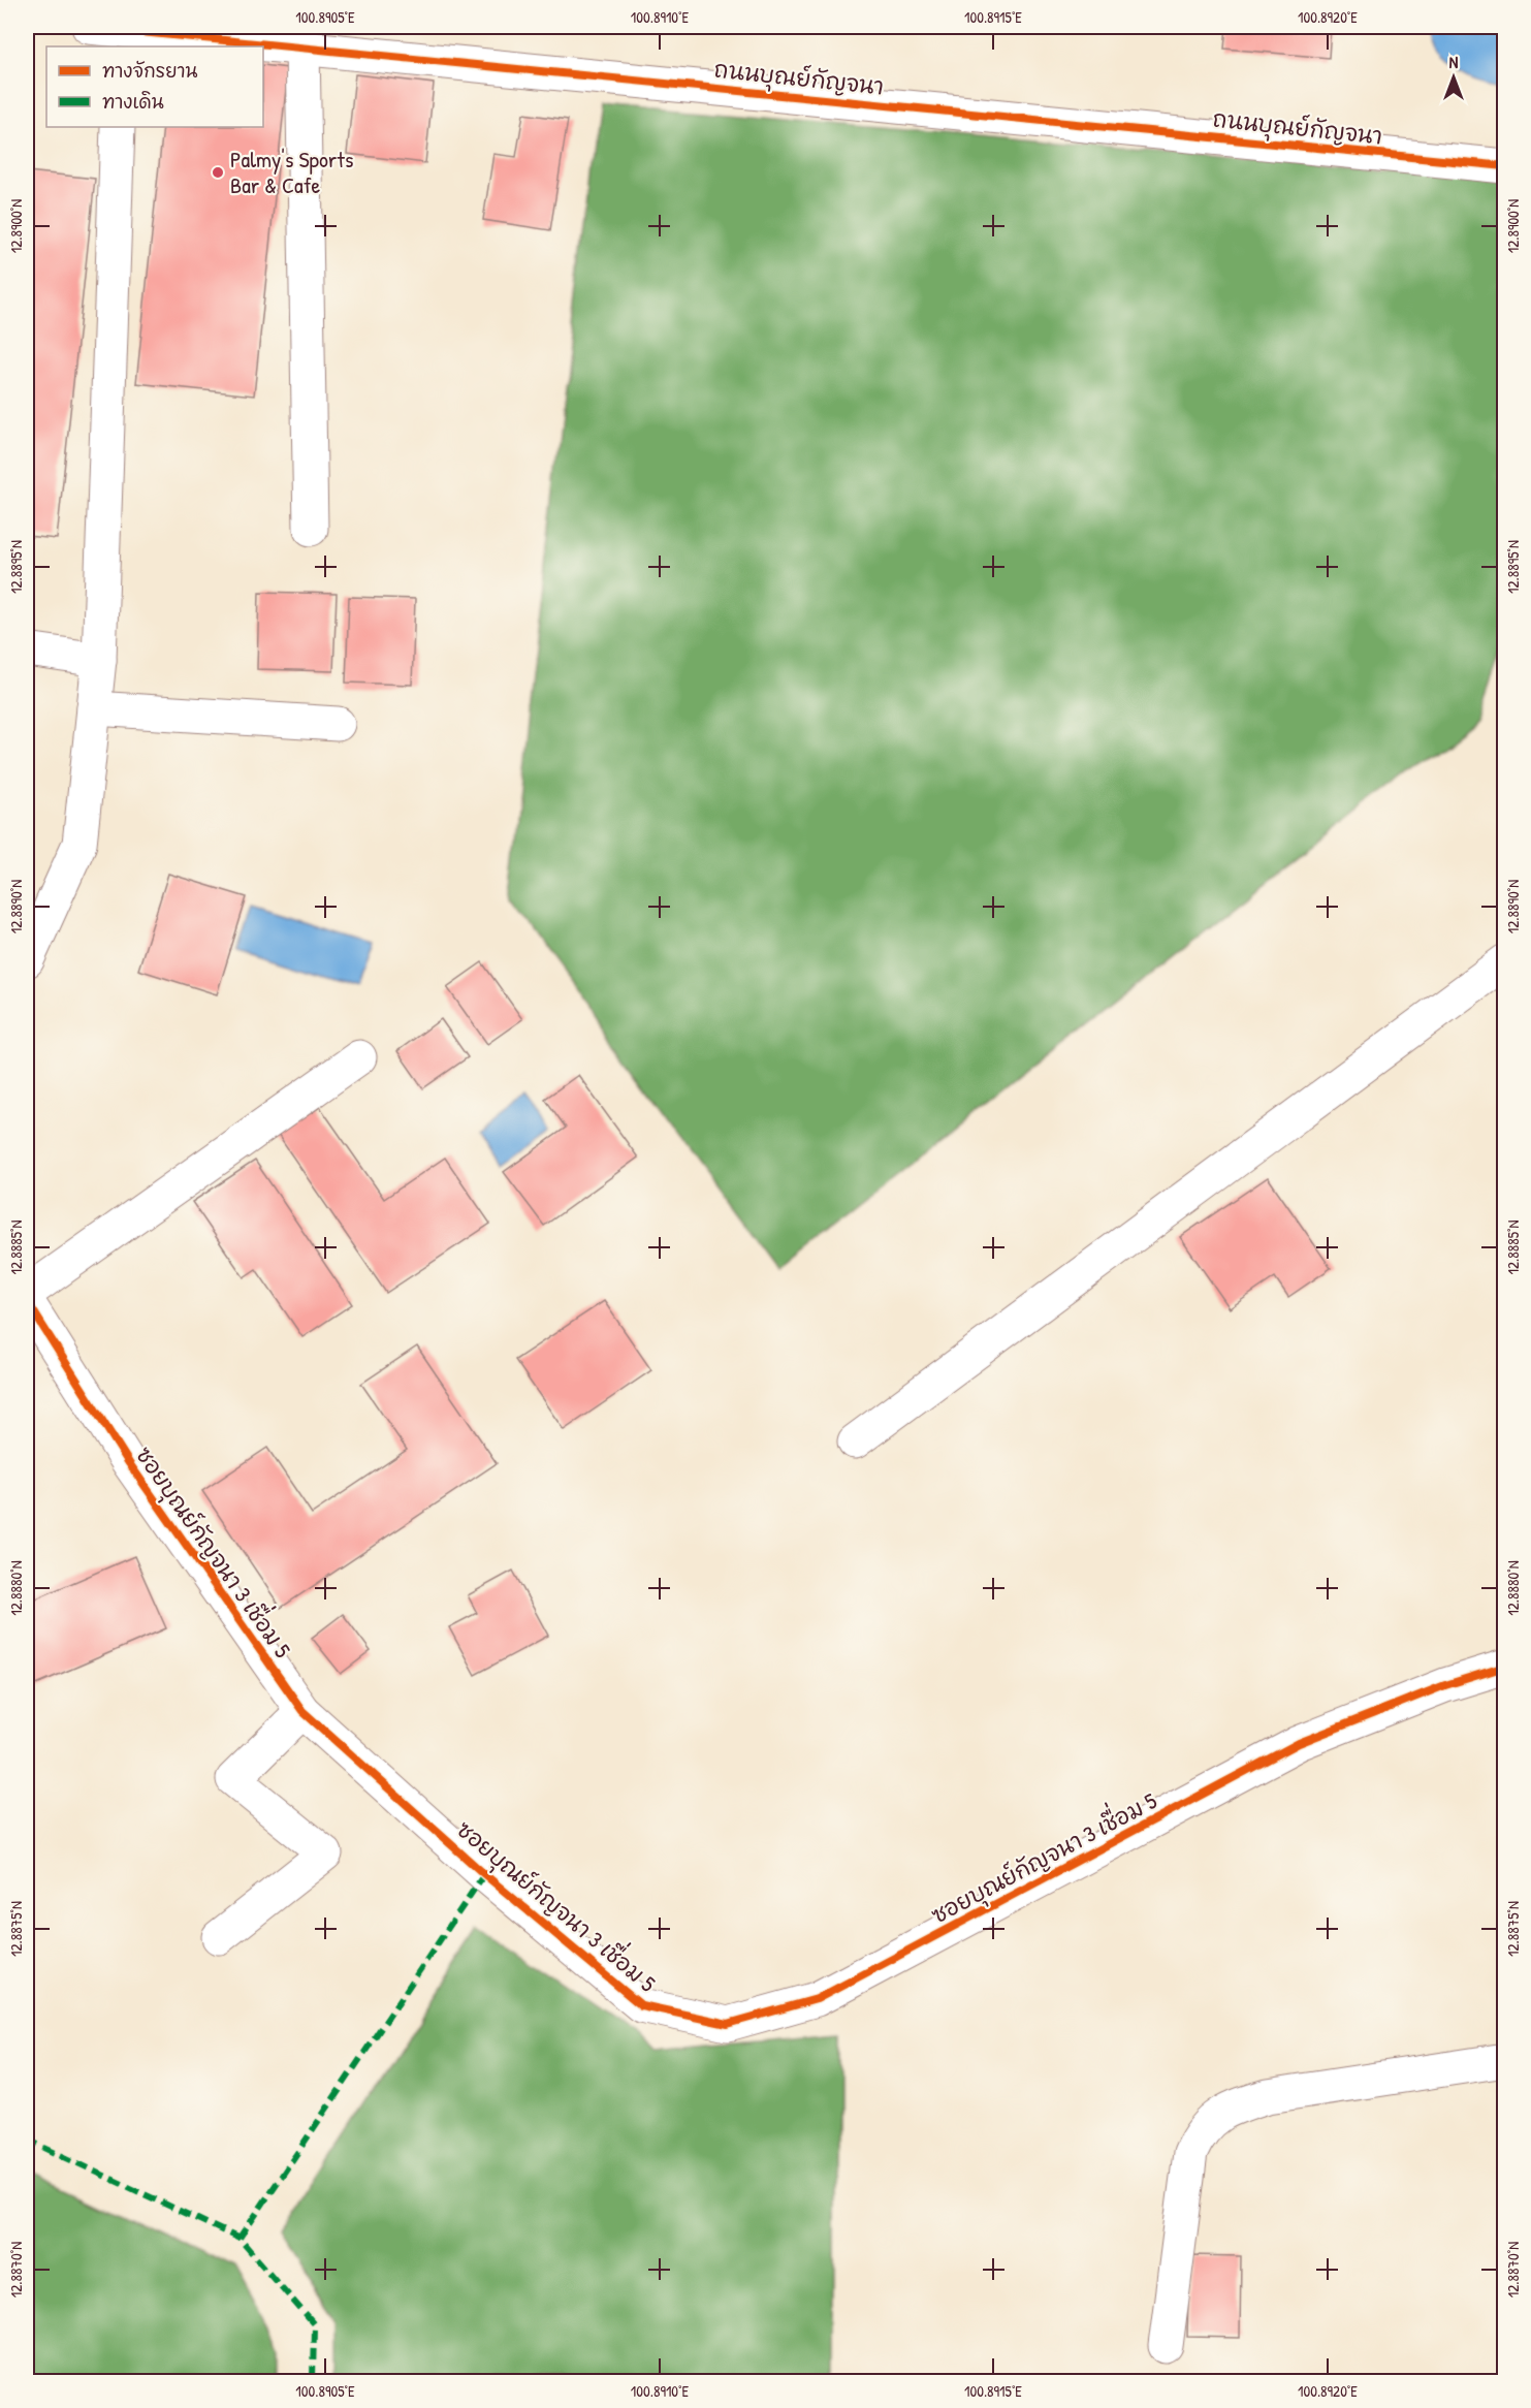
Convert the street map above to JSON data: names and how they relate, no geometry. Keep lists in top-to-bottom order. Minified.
{"streets":{"street":["ถนนบุณย์กัญจนา","ซอยบุณย์กัญจนา 3 เชื่อม 5"]},"places":["Palmy's Sports Bar & Cafe"],"legend":["ทางจักรยาน","ทางเดิน"],"north":"top","coordinates":["100.8905°E","100.8910°E","100.8915°E","100.8920°E","12.8900°N","12.8895°N","12.8890°N","12.8885°N","12.8880°N","12.8875°N","12.8870°N"]}
